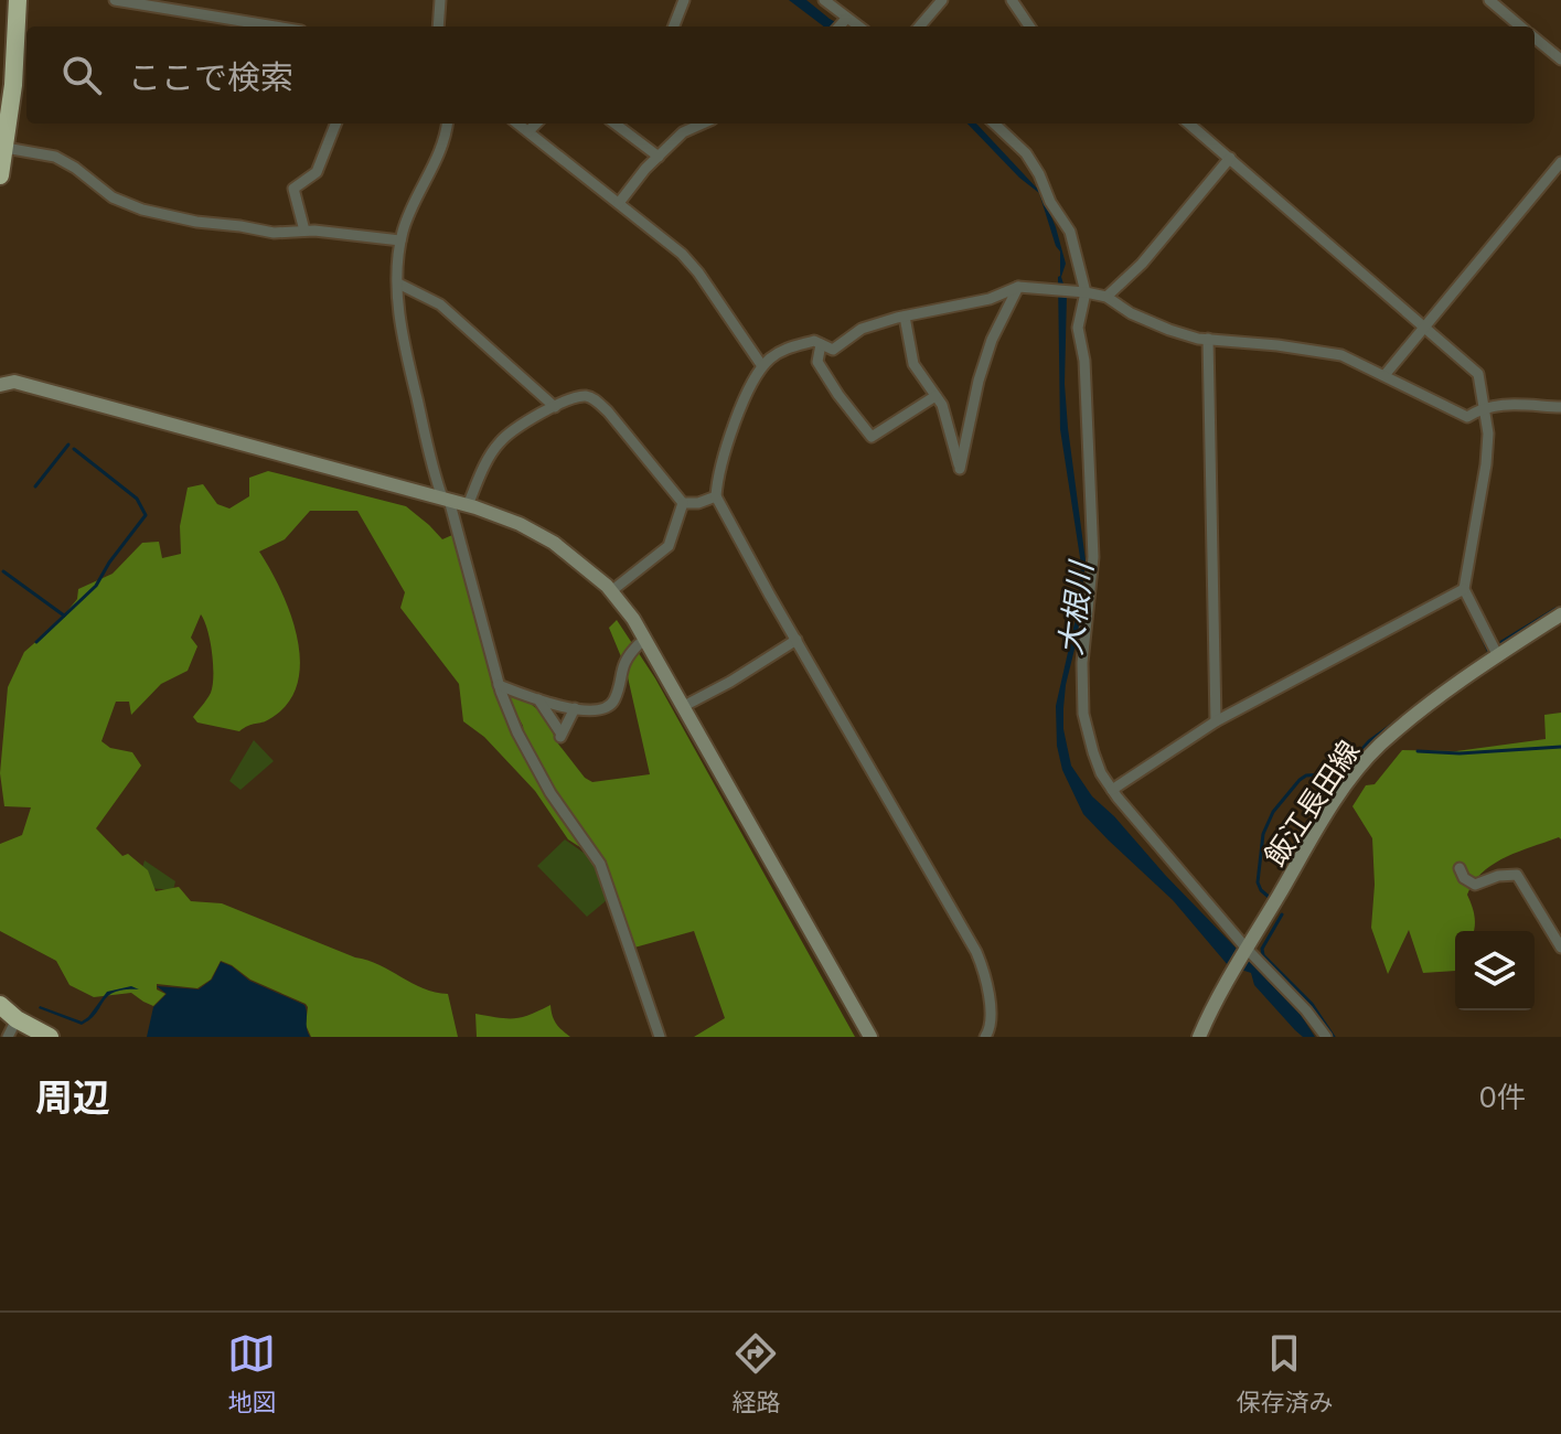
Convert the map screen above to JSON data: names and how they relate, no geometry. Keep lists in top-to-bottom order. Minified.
{"streets":{"street":["飯江長田線"]},"water":["大根川"],"page":{"search":"ここで検索","heading":["周辺","0件"],"nav":["地図","経路","保存済み"]}}
